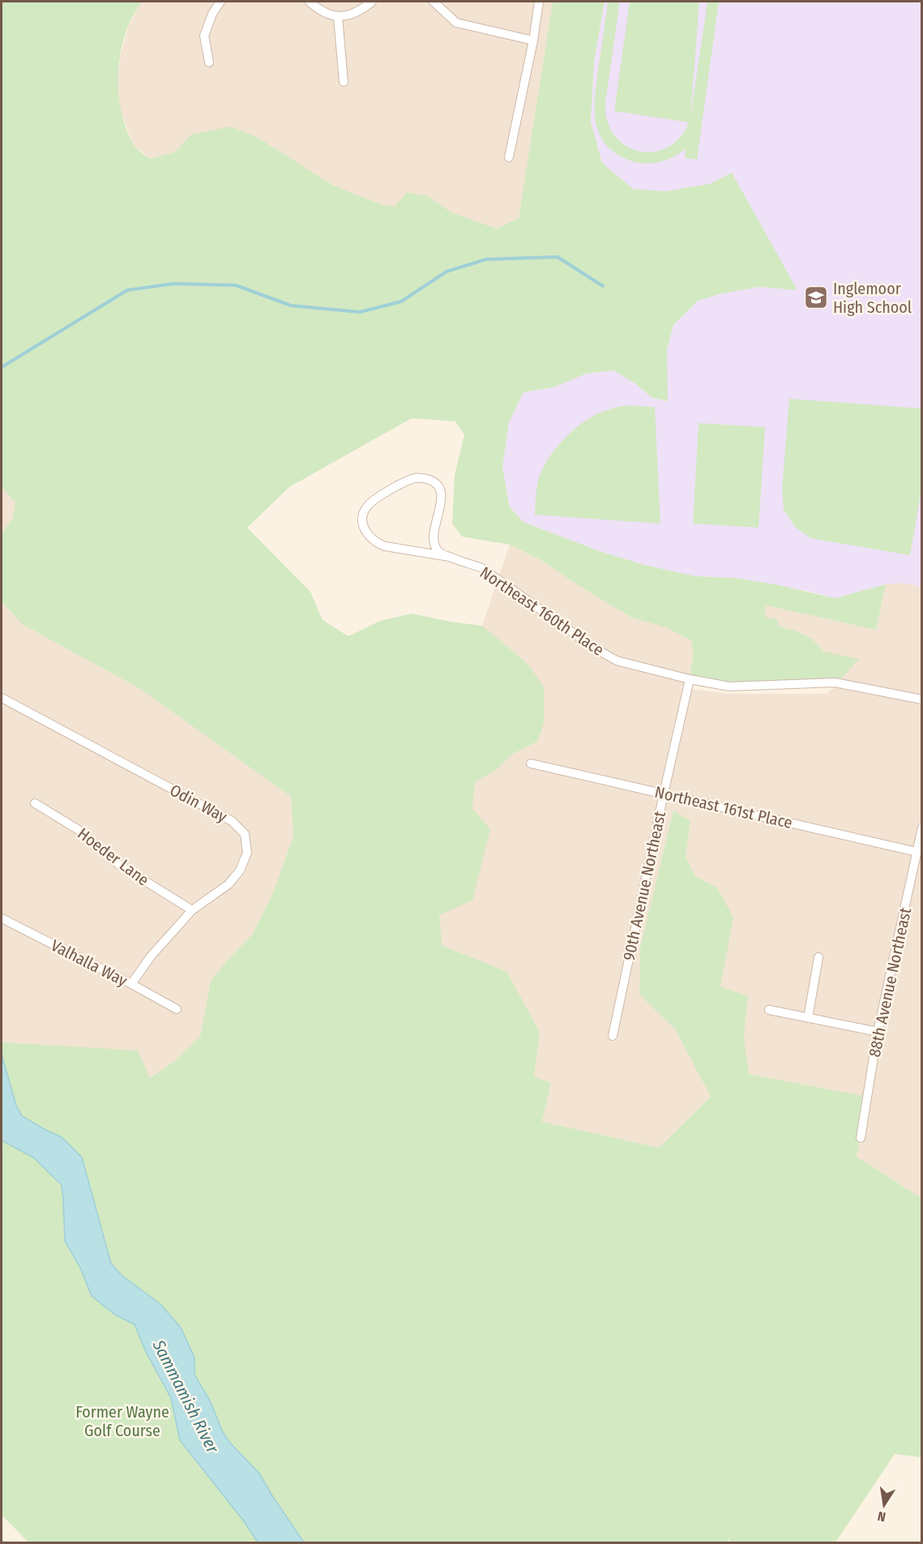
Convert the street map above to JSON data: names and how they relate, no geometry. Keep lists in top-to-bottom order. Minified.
{"streets":{"street":["Northeast 160th Place","Odin Way","Northeast 161st Place","Hoeder Lane","90th Avenue Northeast","Valhalla Way","88th Avenue Northeast"]},"crossings":[["Northeast 160th Place","90th Avenue Northeast"],["Odin Way","Hoeder Lane"],["Odin Way","Valhalla Way"],["Northeast 161st Place","90th Avenue Northeast"],["Northeast 161st Place","88th Avenue Northeast"]],"water":["Sammamish River"],"parks":["Former Wayne Golf Course"],"places":{"school or university":["Inglemoor High School"]},"north":"bottom"}
